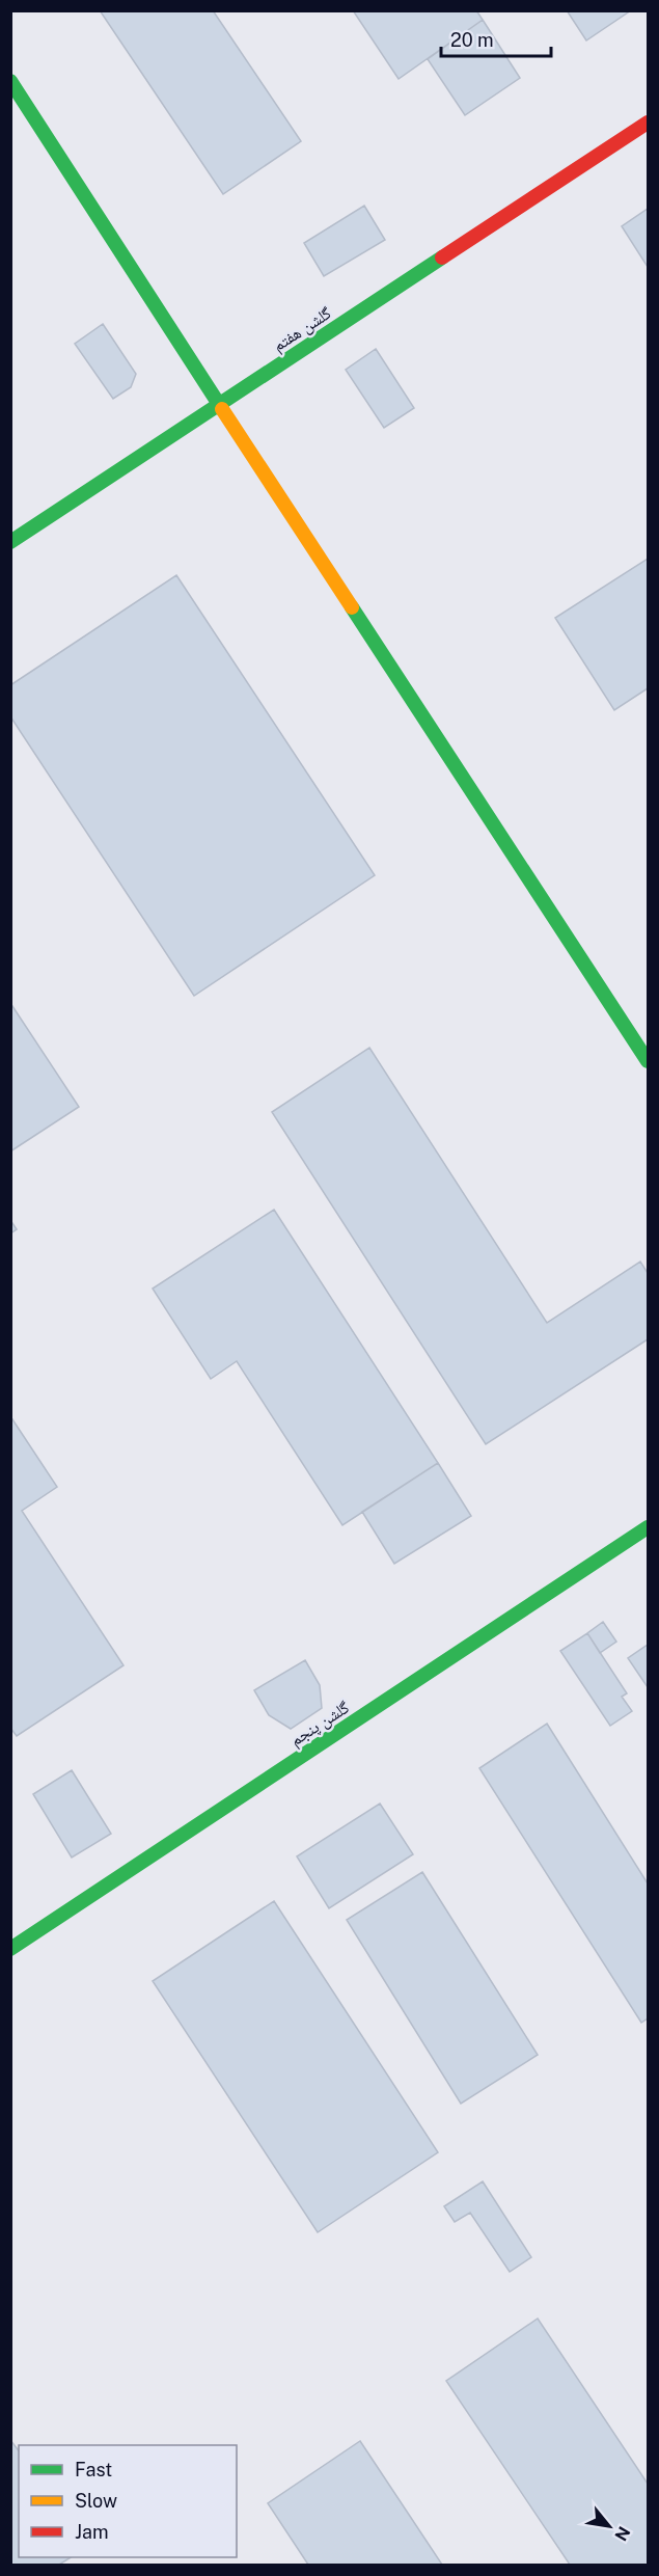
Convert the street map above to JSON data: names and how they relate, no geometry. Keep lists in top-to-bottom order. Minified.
{"streets":{"street":["گلشن هفتم","گلشن پنجم"]},"legend":["Fast","Slow","Jam"],"scale_bar":"20 m","north":"bottom right"}
